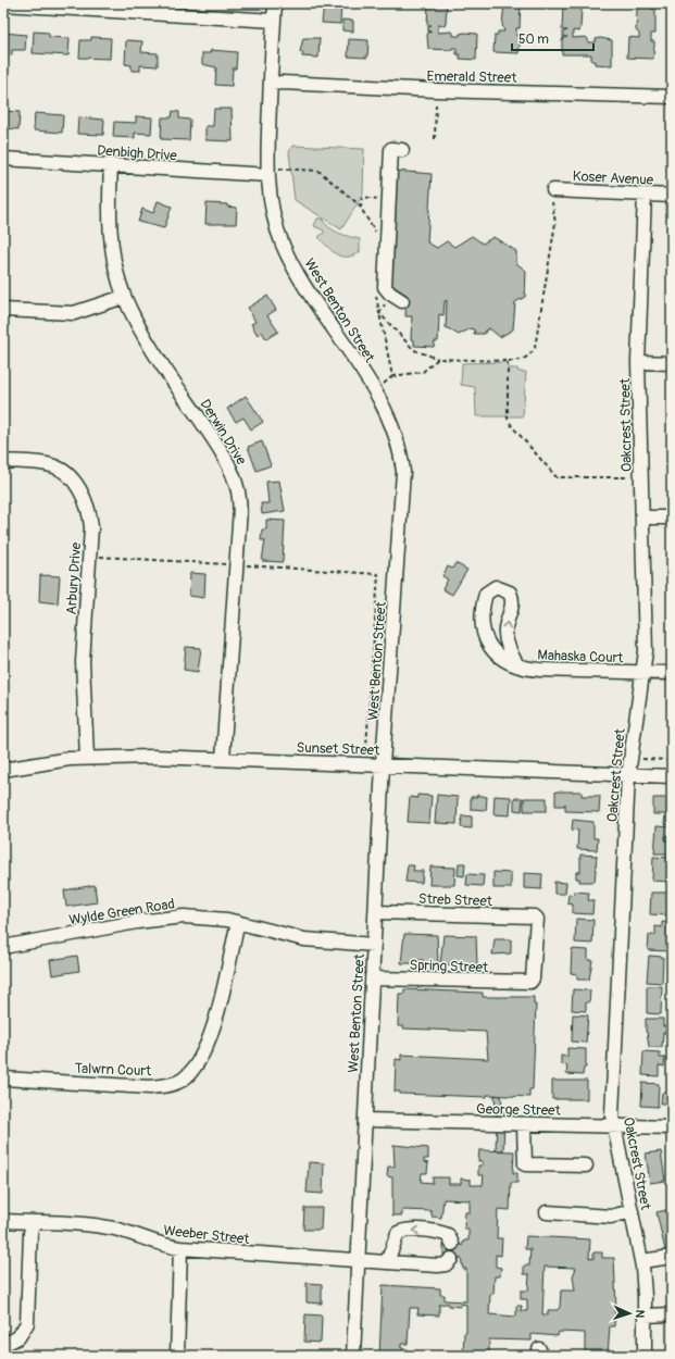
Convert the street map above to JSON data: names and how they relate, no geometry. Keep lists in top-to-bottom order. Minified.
{"streets":{"street":["Emerald Street","Denbigh Drive","Koser Avenue","West Benton Street","Oakcrest Street","Derwin Drive","Arbury Drive","Mahaska Court","Sunset Street","Streb Street","Wylde Green Road","Spring Street","Talwrn Court","George Street","Weeber Street"]},"crossings":[["Emerald Street","West Benton Street"],["Denbigh Drive","West Benton Street"],["Denbigh Drive","Derwin Drive"],["Koser Avenue","Oakcrest Street"],["West Benton Street","Sunset Street"],["West Benton Street","Streb Street"],["West Benton Street","Wylde Green Road"],["West Benton Street","Spring Street"],["West Benton Street","George Street"],["West Benton Street","Weeber Street"],["Oakcrest Street","Mahaska Court"],["Oakcrest Street","Sunset Street"],["Oakcrest Street","George Street"],["Derwin Drive","Sunset Street"],["Arbury Drive","Sunset Street"],["Streb Street","Spring Street"],["Wylde Green Road","Talwrn Court"]],"scale_bar":"50 m","north":"right"}
